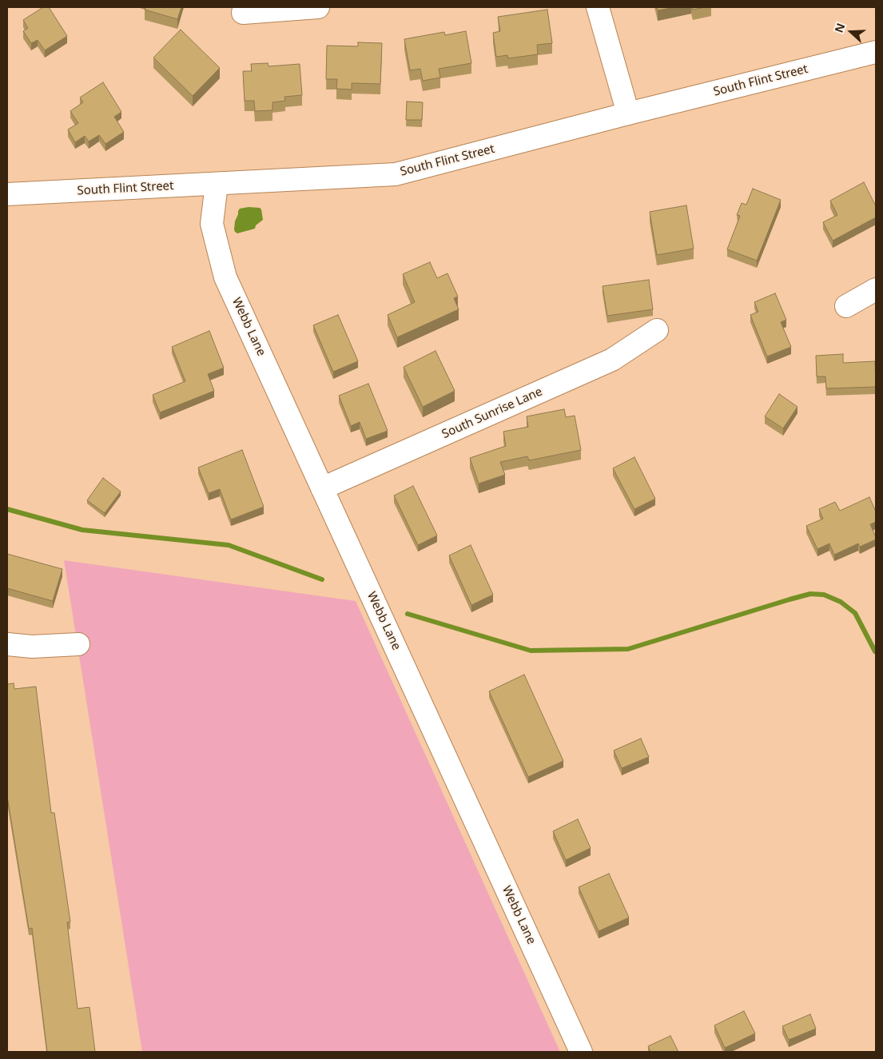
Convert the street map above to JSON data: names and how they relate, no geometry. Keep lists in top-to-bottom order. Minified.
{"streets":{"street":["South Flint Street","Webb Lane","South Sunrise Lane"]},"crossings":[["South Flint Street","Webb Lane"],["Webb Lane","South Sunrise Lane"]],"north":"left"}
